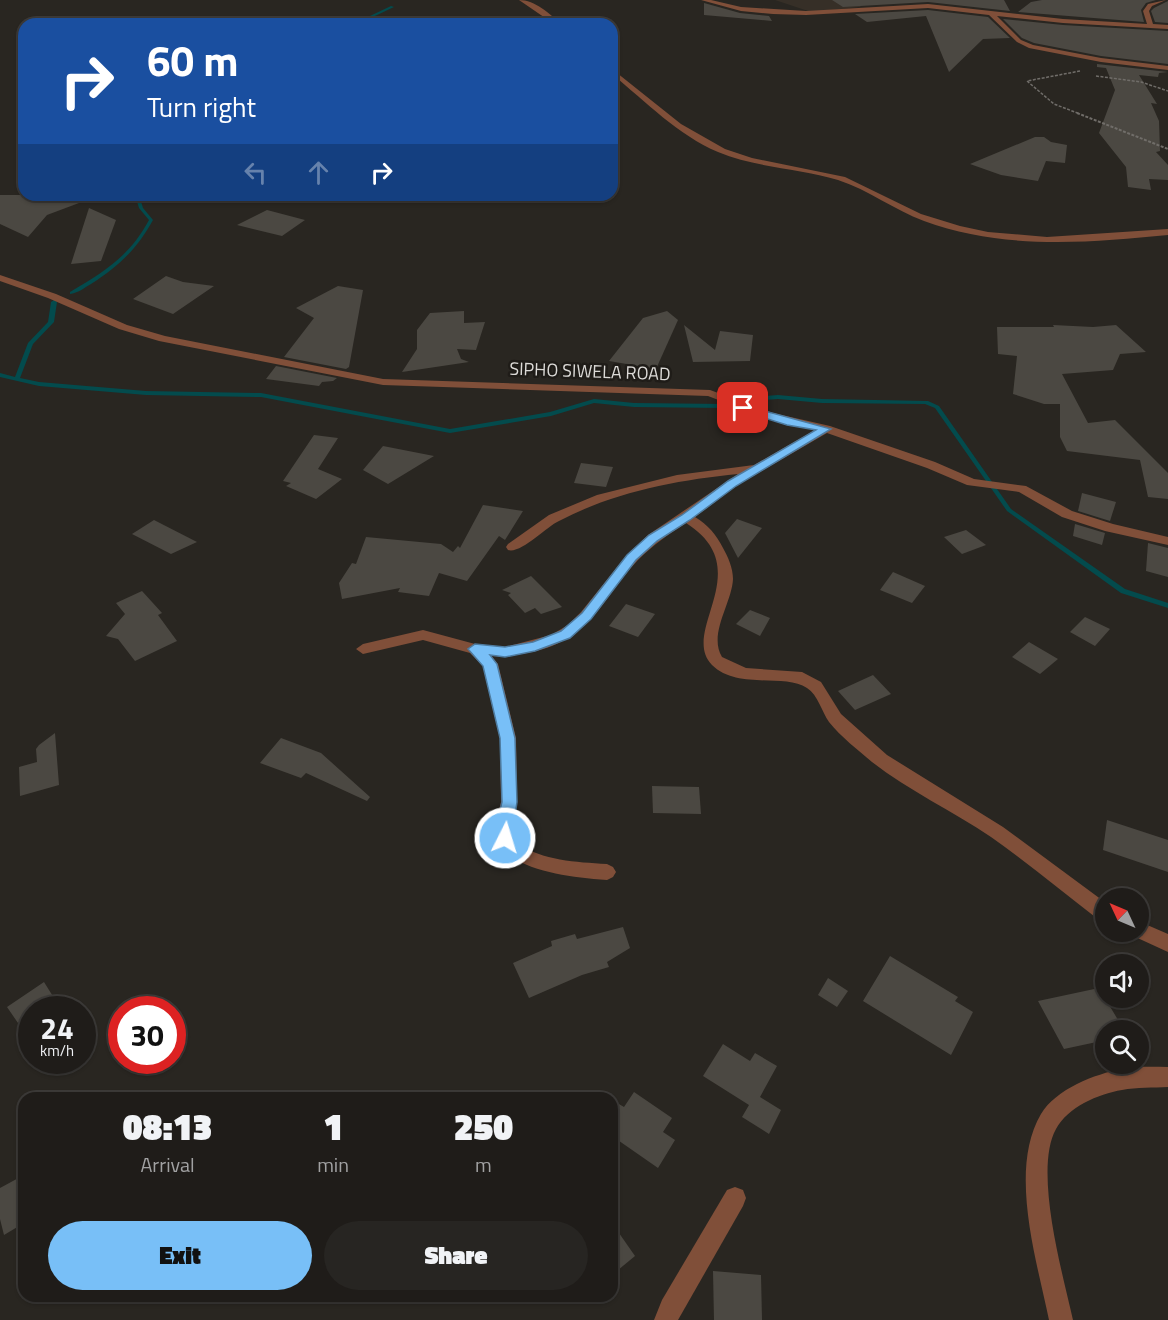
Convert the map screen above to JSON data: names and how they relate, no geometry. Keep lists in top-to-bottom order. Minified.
{"streets":{"street":["SIPHO SIWELA ROAD"]},"north":"top left","page":{"turn":["60 m","Turn right"],"speed":"24 km/h","limit":"30","eta":["08:13","Arrival","1","min","250","m"],"buttons":["Exit","Share"]}}
